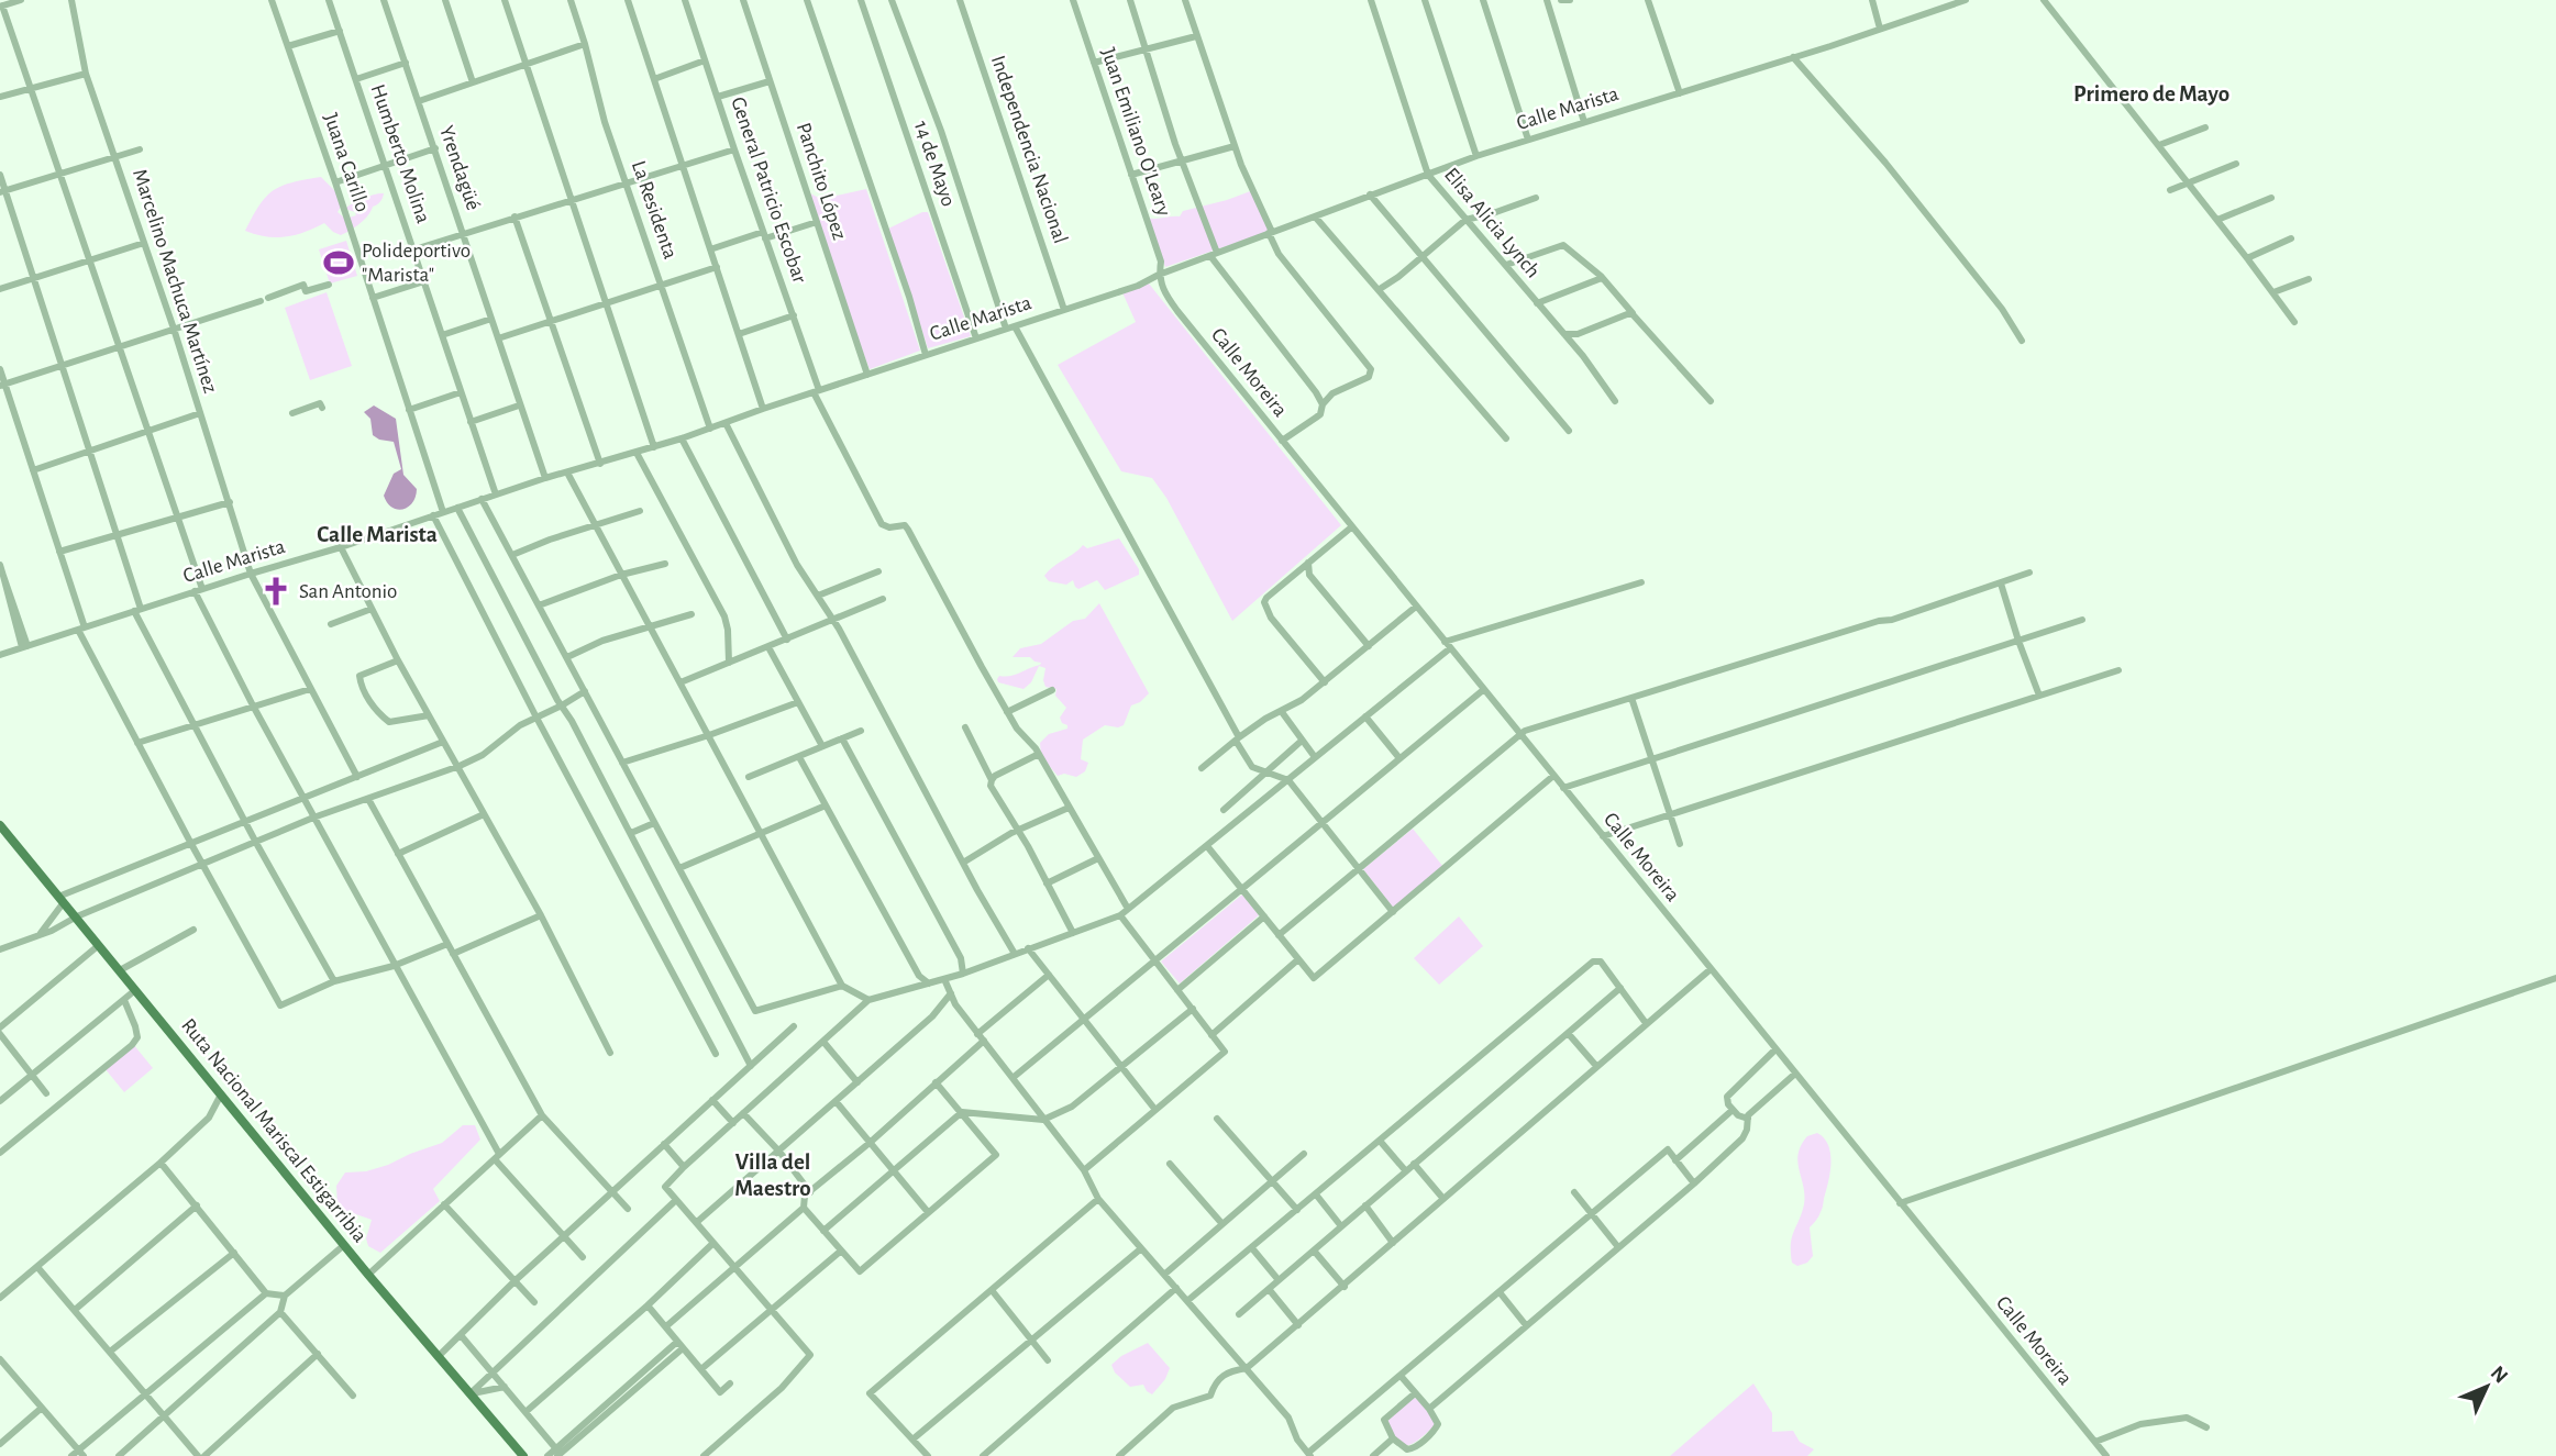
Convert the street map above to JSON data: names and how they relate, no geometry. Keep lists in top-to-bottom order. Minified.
{"streets":{"main road":["Ruta Nacional Mariscal Estigarribia"],"street":["Calle Marista","Juan Emiliano O'Leary","Independencia Nacional","Humberto Molina","Juana Carillo","14 de Mayo","Yrendagüé","Panchito López","General Patricio Escobar","La Residenta","Elisa Alicia Lynch","Marcelino Machuca Martínez","Calle Moreira"]},"crossings":[["Calle Marista","Juan Emiliano O'Leary"],["Calle Marista","Independencia Nacional"],["Calle Marista","Humberto Molina"],["Calle Marista","Juana Carillo"],["Calle Marista","14 de Mayo"],["Calle Marista","Yrendagüé"],["Calle Marista","Panchito López"],["Calle Marista","General Patricio Escobar"],["Calle Marista","La Residenta"],["Calle Marista","Elisa Alicia Lynch"],["Calle Marista","Marcelino Machuca Martínez"],["Calle Marista","Calle Moreira"],["Juan Emiliano O'Leary","Calle Moreira"]],"districts":["Primero de Mayo","Calle Marista","Villa del Maestro"],"places":{"sports":["Polideportivo \"Marista\""],"church":["San Antonio"]},"north":"top right"}
